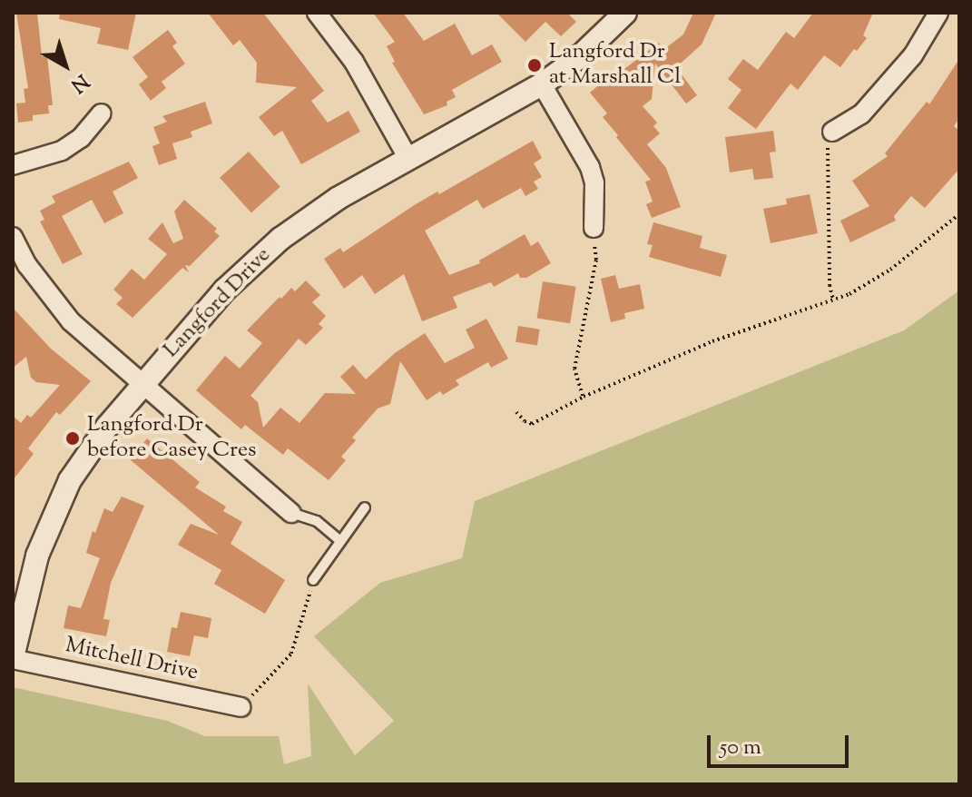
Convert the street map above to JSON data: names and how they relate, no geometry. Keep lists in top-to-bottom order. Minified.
{"streets":{"street":["Langford Drive","Mitchell Drive"]},"crossings":[["Langford Drive","Mitchell Drive"]],"places":["Langford Dr at Marshall Cl","Langford Dr before Casey Cres"],"scale_bar":"50 m","north":"bottom right"}
